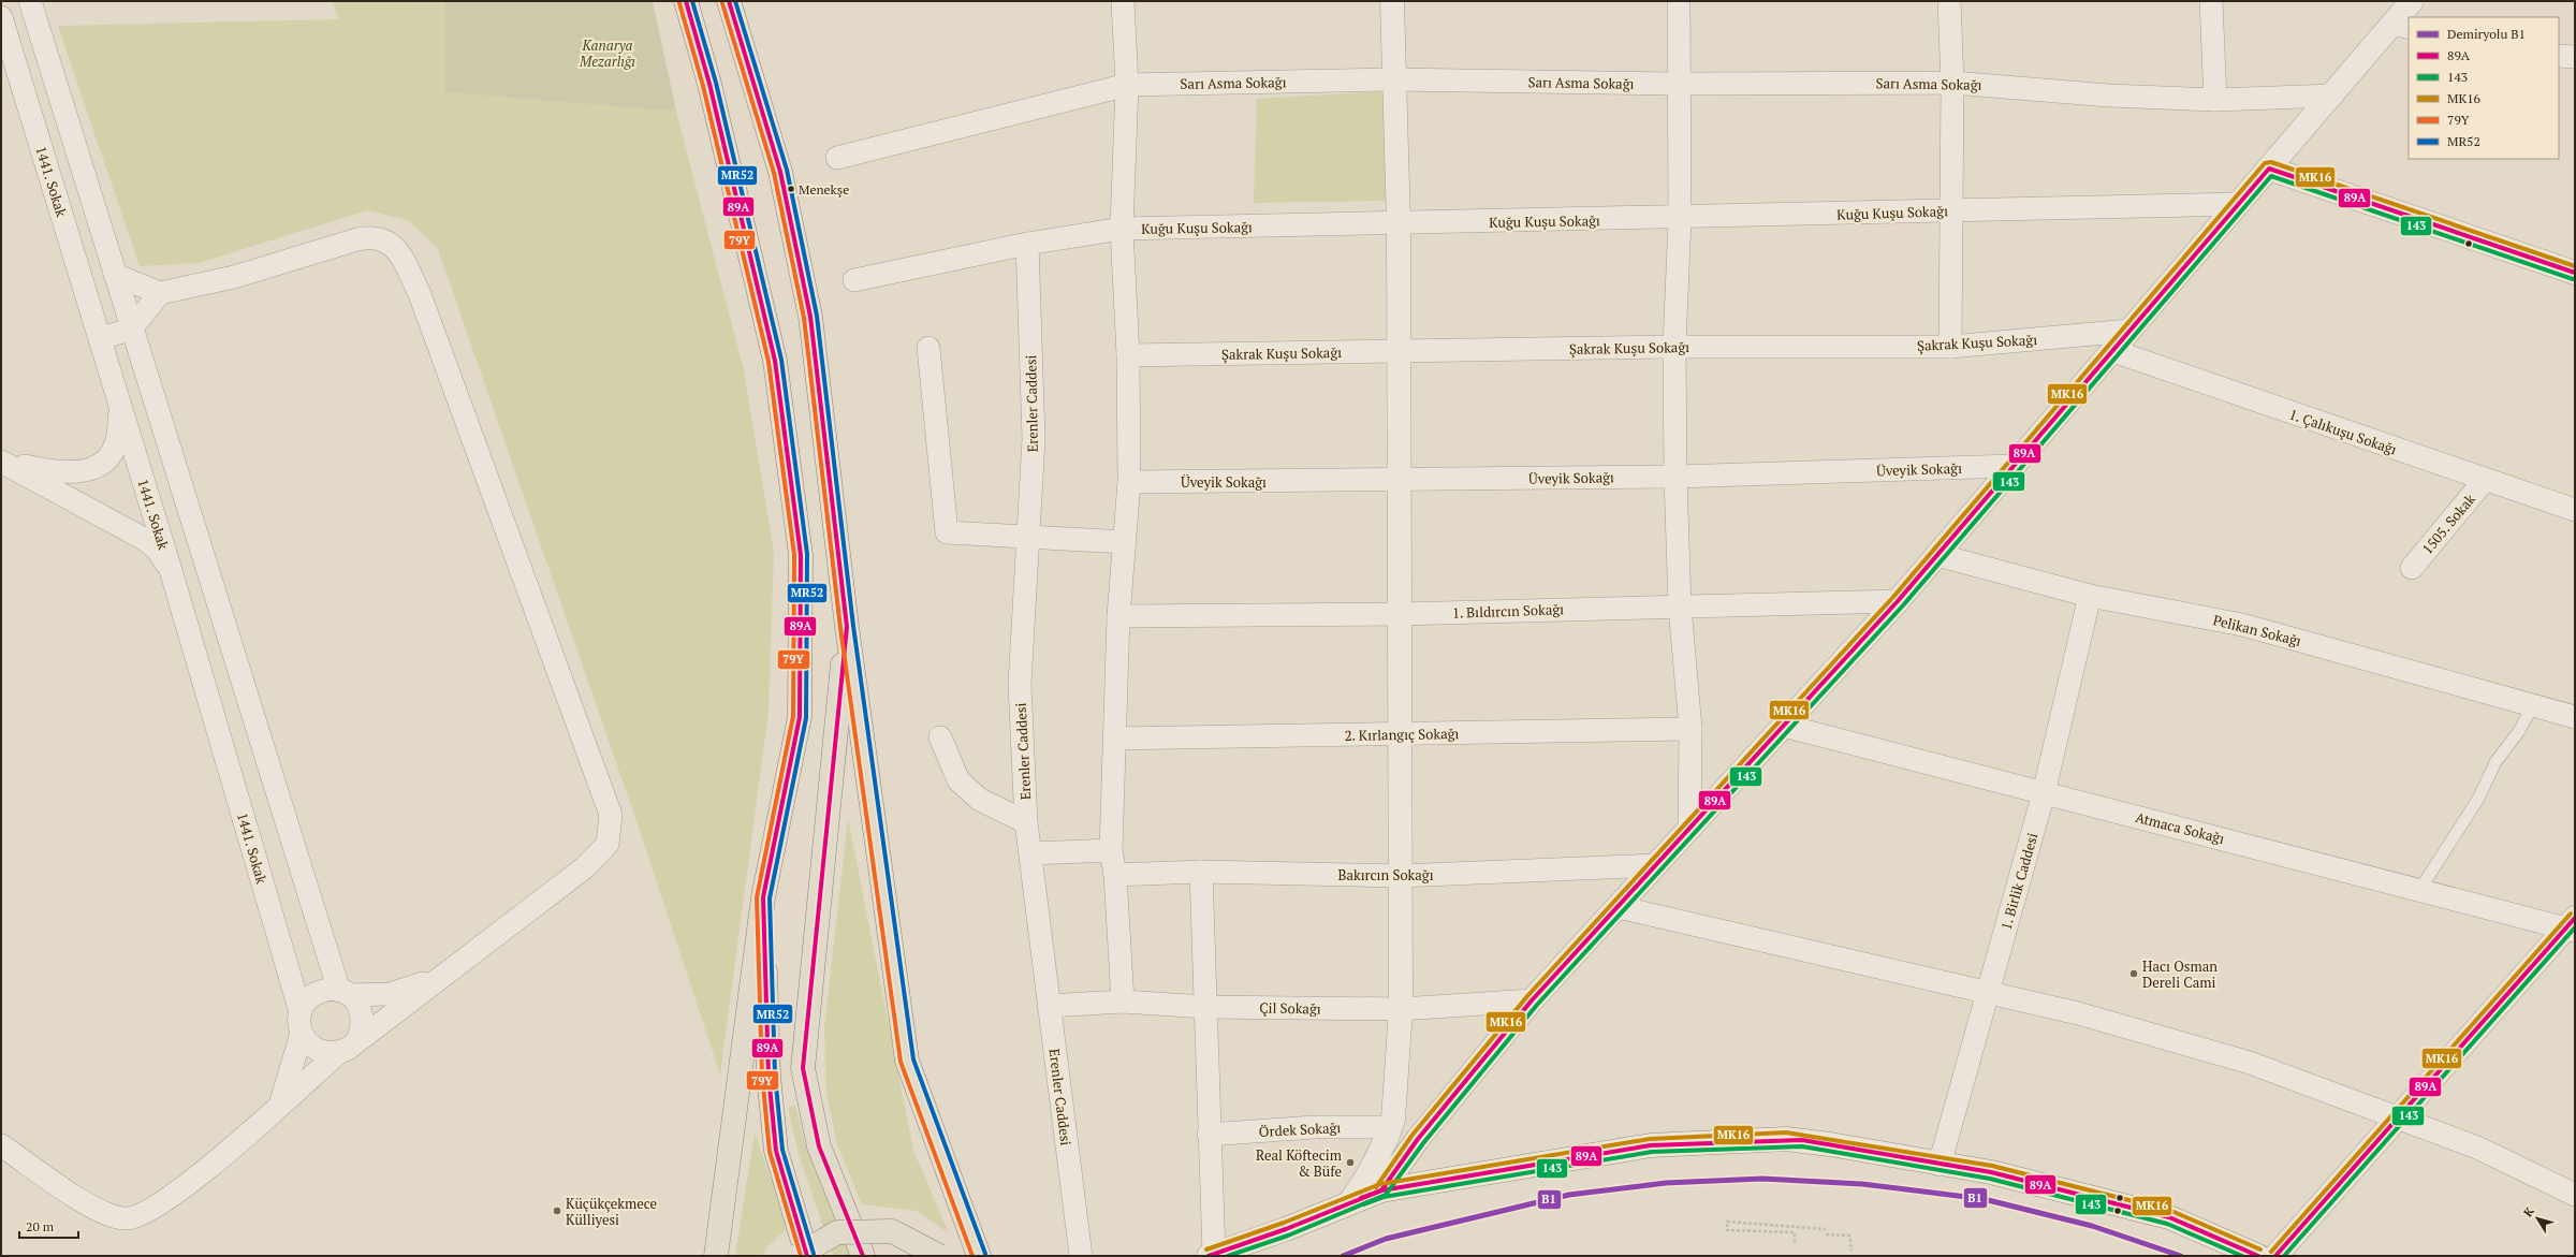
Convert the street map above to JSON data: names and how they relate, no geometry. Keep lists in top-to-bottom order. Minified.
{"streets":{"street":["Sarı Asma Sokağı","1441. Sokak","Kuğu Kuşu Sokağı","Şakrak Kuşu Sokağı","Erenler Caddesi","1. Çalıkuşu Sokağı","Üveyik Sokağı","1505. Sokak","1. Bıldırcın Sokağı","Pelikan Sokağı","2. Kırlangıç Sokağı","Atmaca Sokağı","Bakırcın Sokağı","1. Birlik Caddesi","Çil Sokağı","Ördek Sokağı"]},"crossings":[["Kuğu Kuşu Sokağı","Erenler Caddesi"],["Erenler Caddesi","Çil Sokağı"],["1. Çalıkuşu Sokağı","1505. Sokak"],["Pelikan Sokağı","1. Birlik Caddesi"],["Atmaca Sokağı","1. Birlik Caddesi"]],"parks":["Kanarya Mezarlığı"],"places":["Menekşe","Hacı Osman Dereli Cami","Real Köftecim & Büfe","Küçükçekmece Külliyesi"],"lines":["transit line 89A","transit line MR52","transit line 79Y","transit line MK16","transit line 143","rail line B1"],"legend":["Demiryolu B1","89A","143","MK16","79Y","MR52"],"scale_bar":"20 m","north":"top left"}
